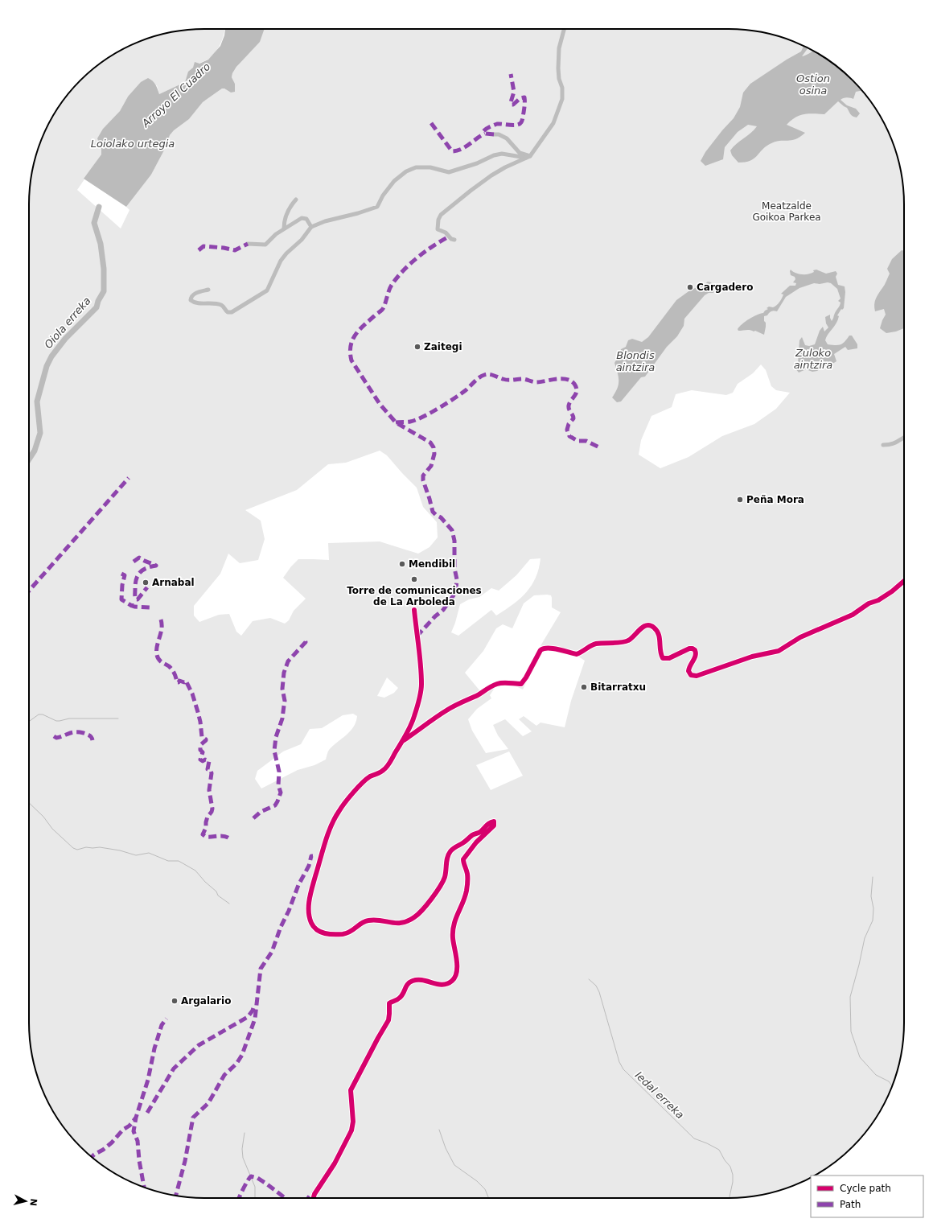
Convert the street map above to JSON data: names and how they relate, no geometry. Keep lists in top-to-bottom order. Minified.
{"water":["Ostion osina","Arroyo El Cuadro","Loiolako urtegia","Oiola erreka","Zuloko aintzira","Blondis aintzira","Iedal erreka"],"parks":["Meatzalde Goikoa Parkea"],"places":["Cargadero","Zaitegi","Peña Mora","Mendibil","Torre de comunicaciones de La Arboleda","Arnabal","Bitarratxu","Argalario"],"legend":["Cycle path","Path"],"north":"right"}
